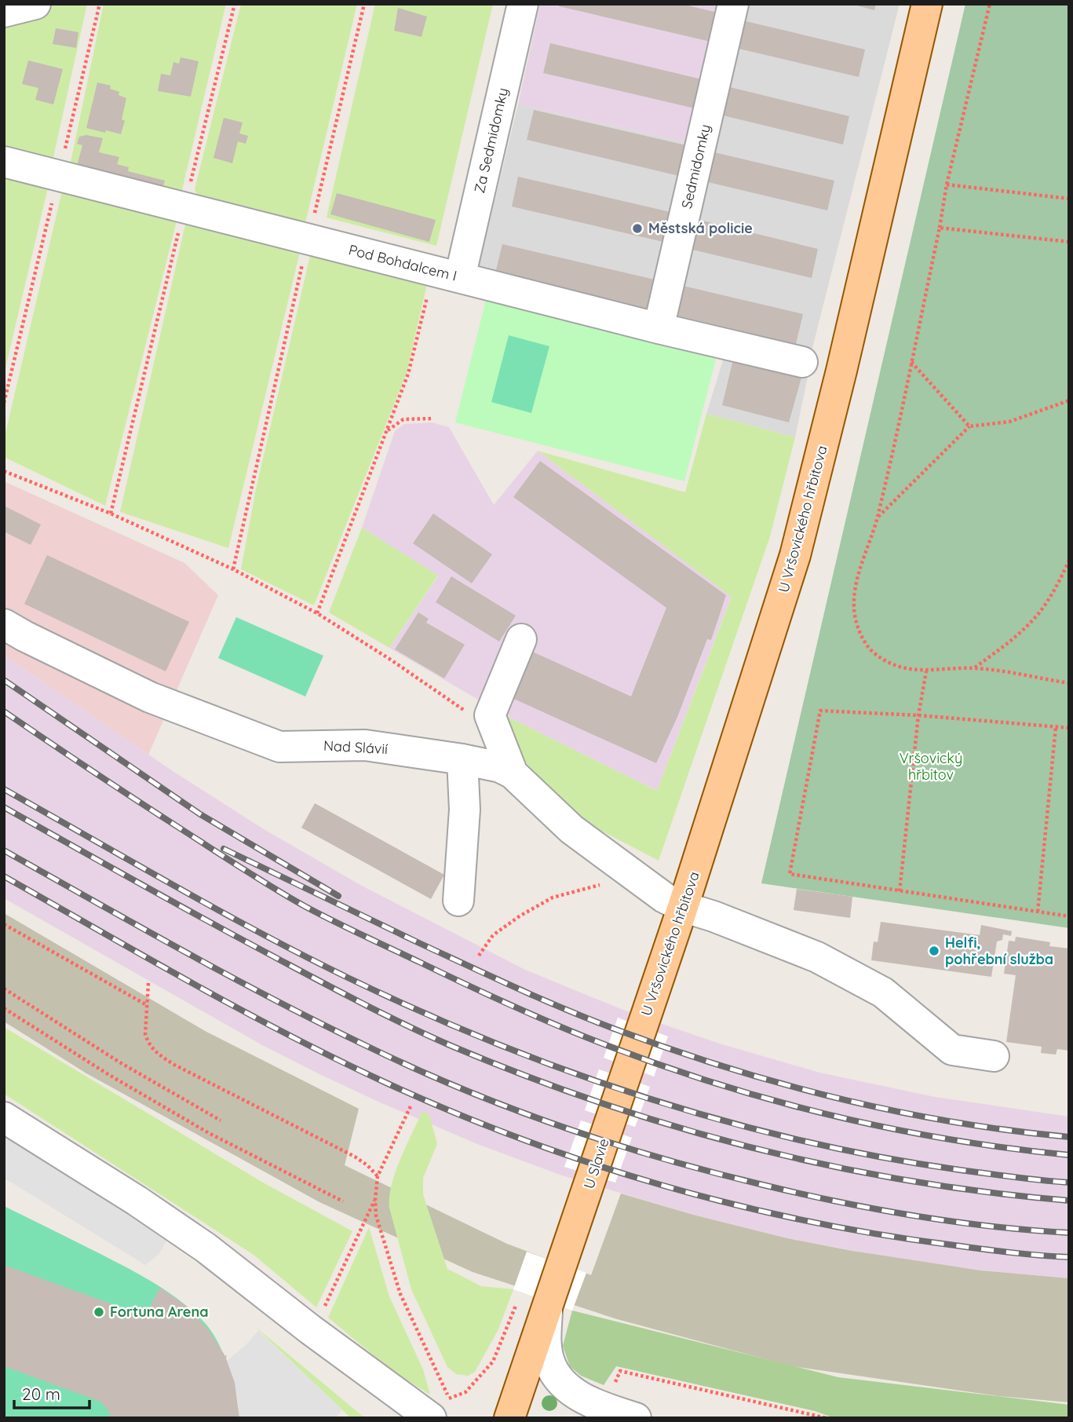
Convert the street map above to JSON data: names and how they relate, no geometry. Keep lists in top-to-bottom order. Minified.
{"streets":{"main road":["U Vršovického hřbitova","U Slavie"],"street":["Za Sedmidomky","Sedmidomky","Pod Bohdalcem I","Nad Slávií"]},"crossings":[["Za Sedmidomky","Pod Bohdalcem I"],["Sedmidomky","Pod Bohdalcem I"],["U Vršovického hřbitova","Nad Slávií"],["U Vršovického hřbitova","U Slavie"]],"parks":["Vršovický hřbitov"],"places":["Městská policie","Helfi, pohřební služba","Fortuna Arena"],"scale_bar":"20 m"}
